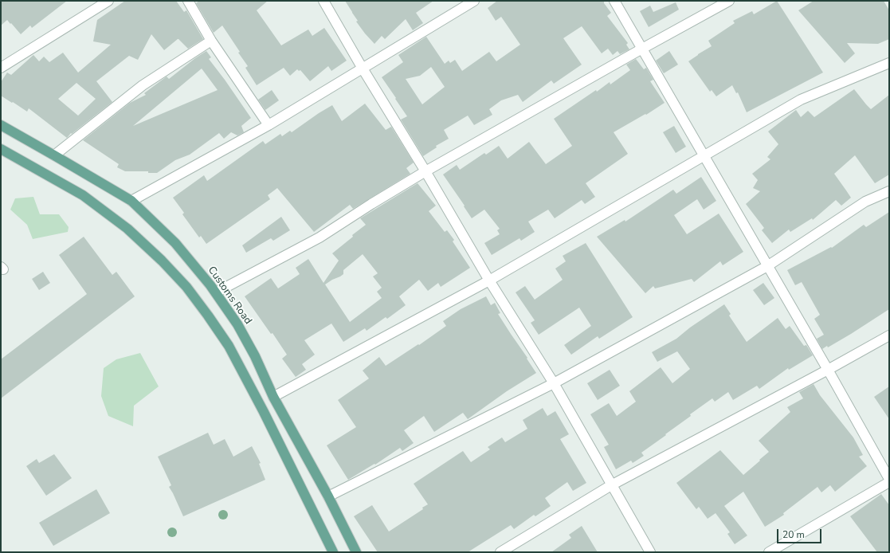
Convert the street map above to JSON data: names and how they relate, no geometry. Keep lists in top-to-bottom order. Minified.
{"streets":{"main road":["Customs Road"]},"scale_bar":"20 m"}
